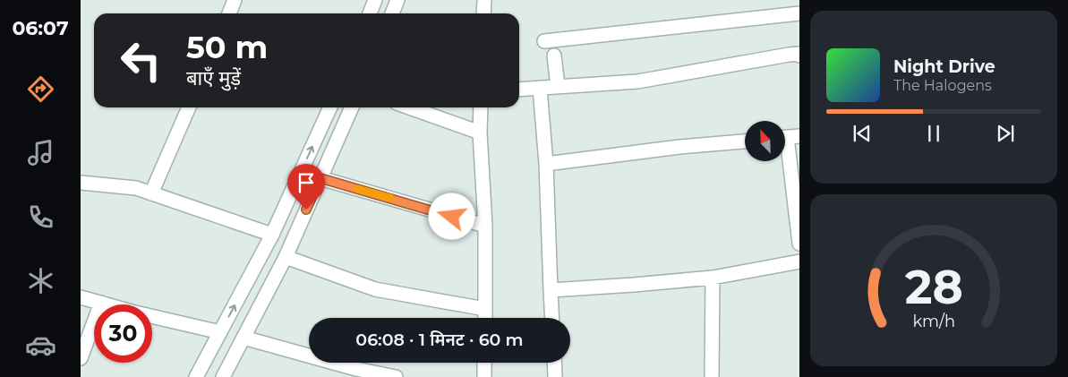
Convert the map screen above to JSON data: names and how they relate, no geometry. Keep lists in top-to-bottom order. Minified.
{"north":"top left","page":{"tabs":"06:07","turn":["50 m","बाएँ मुड़ें"],"song":["Night Drive","The Halogens"],"limit":"30","trip":"06:08 · 1 मिनट · 60 m","gauge":["28","km/h"]}}
